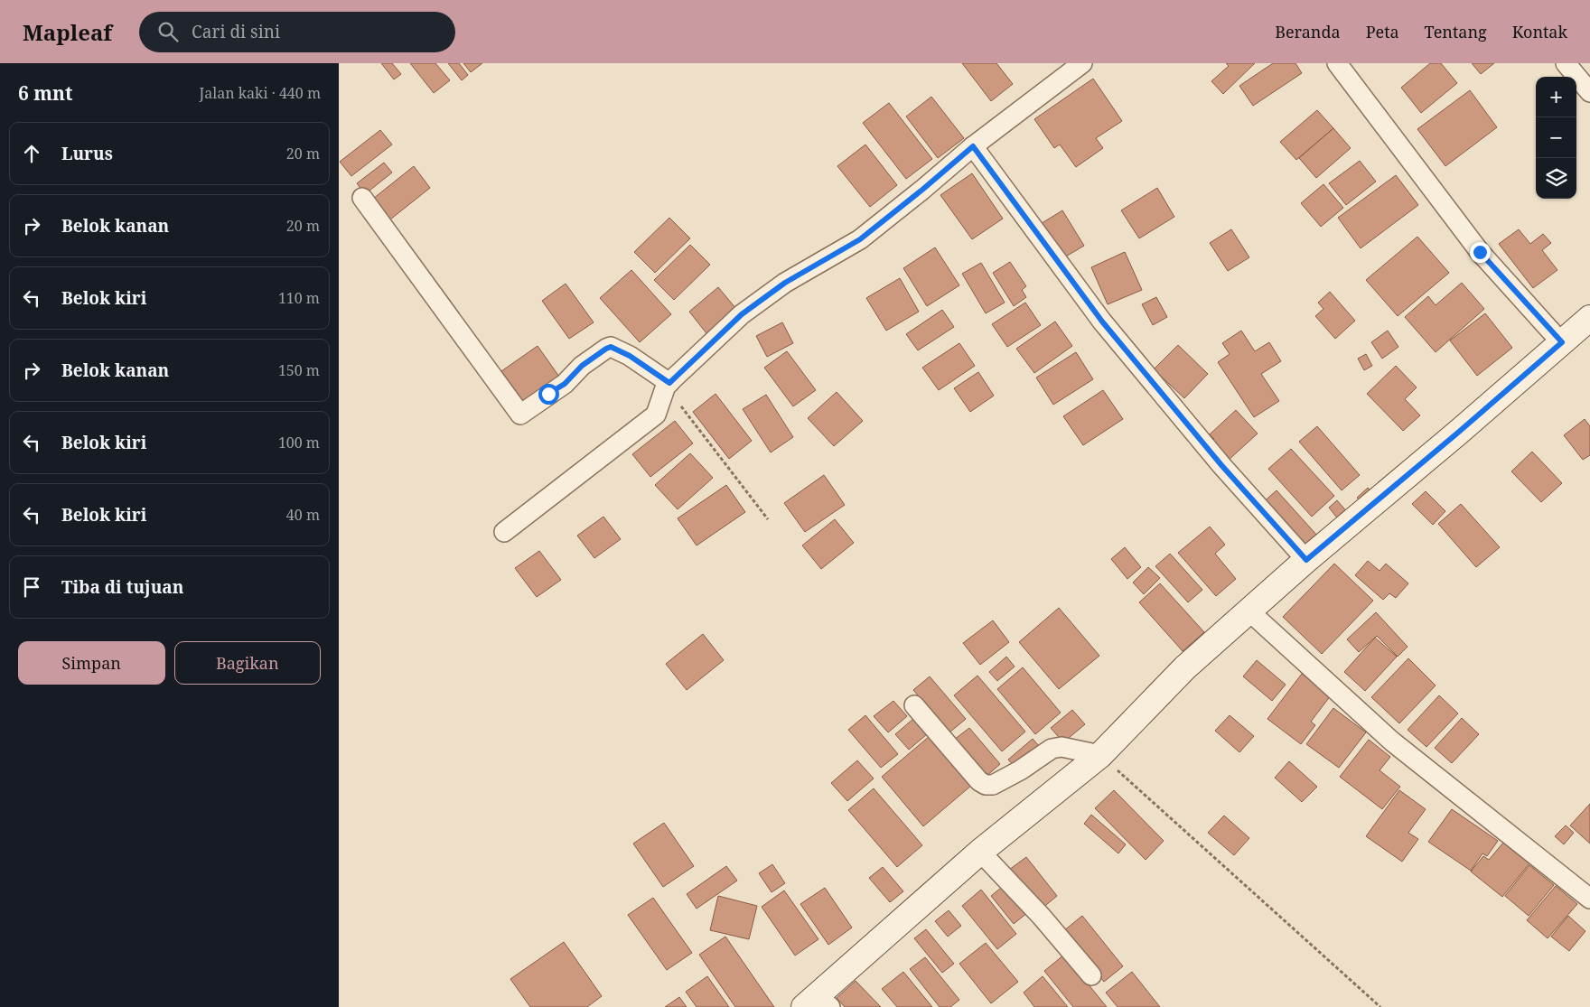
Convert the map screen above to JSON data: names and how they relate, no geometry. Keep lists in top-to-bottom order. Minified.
{"page":{"header":"Mapleaf","search":"Cari di sini","nav":["Beranda","Peta","Tentang","Kontak"],"heading":["6 mnt","Jalan kaki · 440 m"],"map_buttons":["+","−"],"list":[["Lurus","20 m"],["Belok kanan","20 m"],["Belok kiri","110 m"],["Belok kanan","150 m"],["Belok kiri","100 m"],["Belok kiri","40 m"],"Tiba di tujuan"],"buttons":["Simpan","Bagikan"]}}
